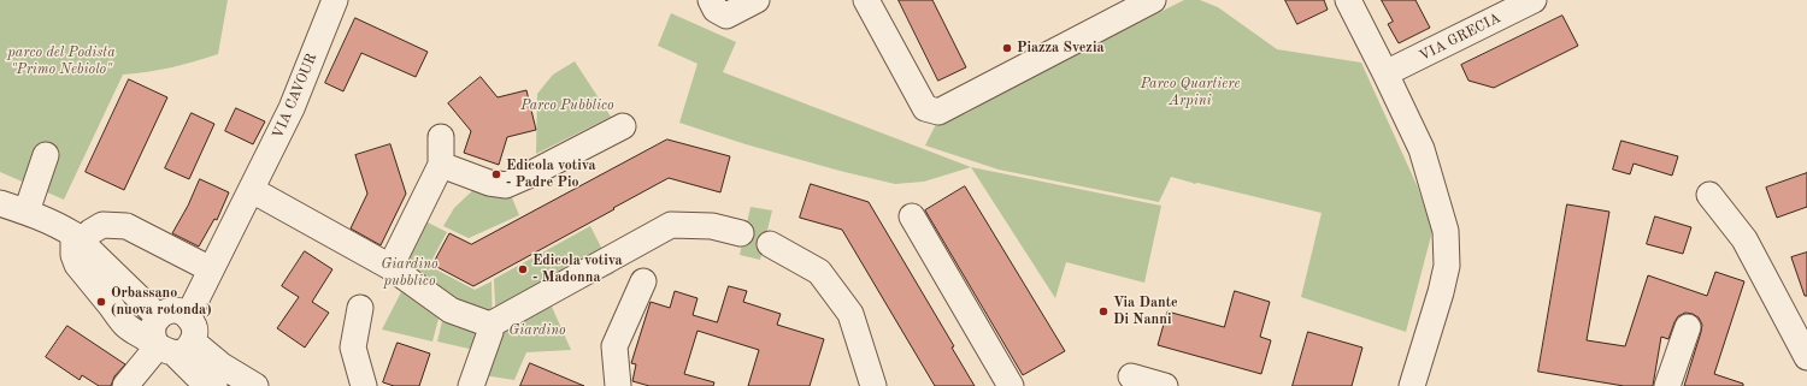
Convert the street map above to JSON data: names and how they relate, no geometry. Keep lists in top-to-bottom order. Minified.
{"streets":{"street":["VIA GRECIA","VIA CAVOUR"]},"parks":["parco del Podista \"Primo Nebiolo\"","Parco Quartiere Arpini","Parco Pubblico","Giardino pubblico","Giardino"],"places":["Piazza Svezia","Edicola votiva - Padre Pio","Edicola votiva - Madonna","Orbassano (nuova rotonda)","Via Dante Di Nanni"]}
